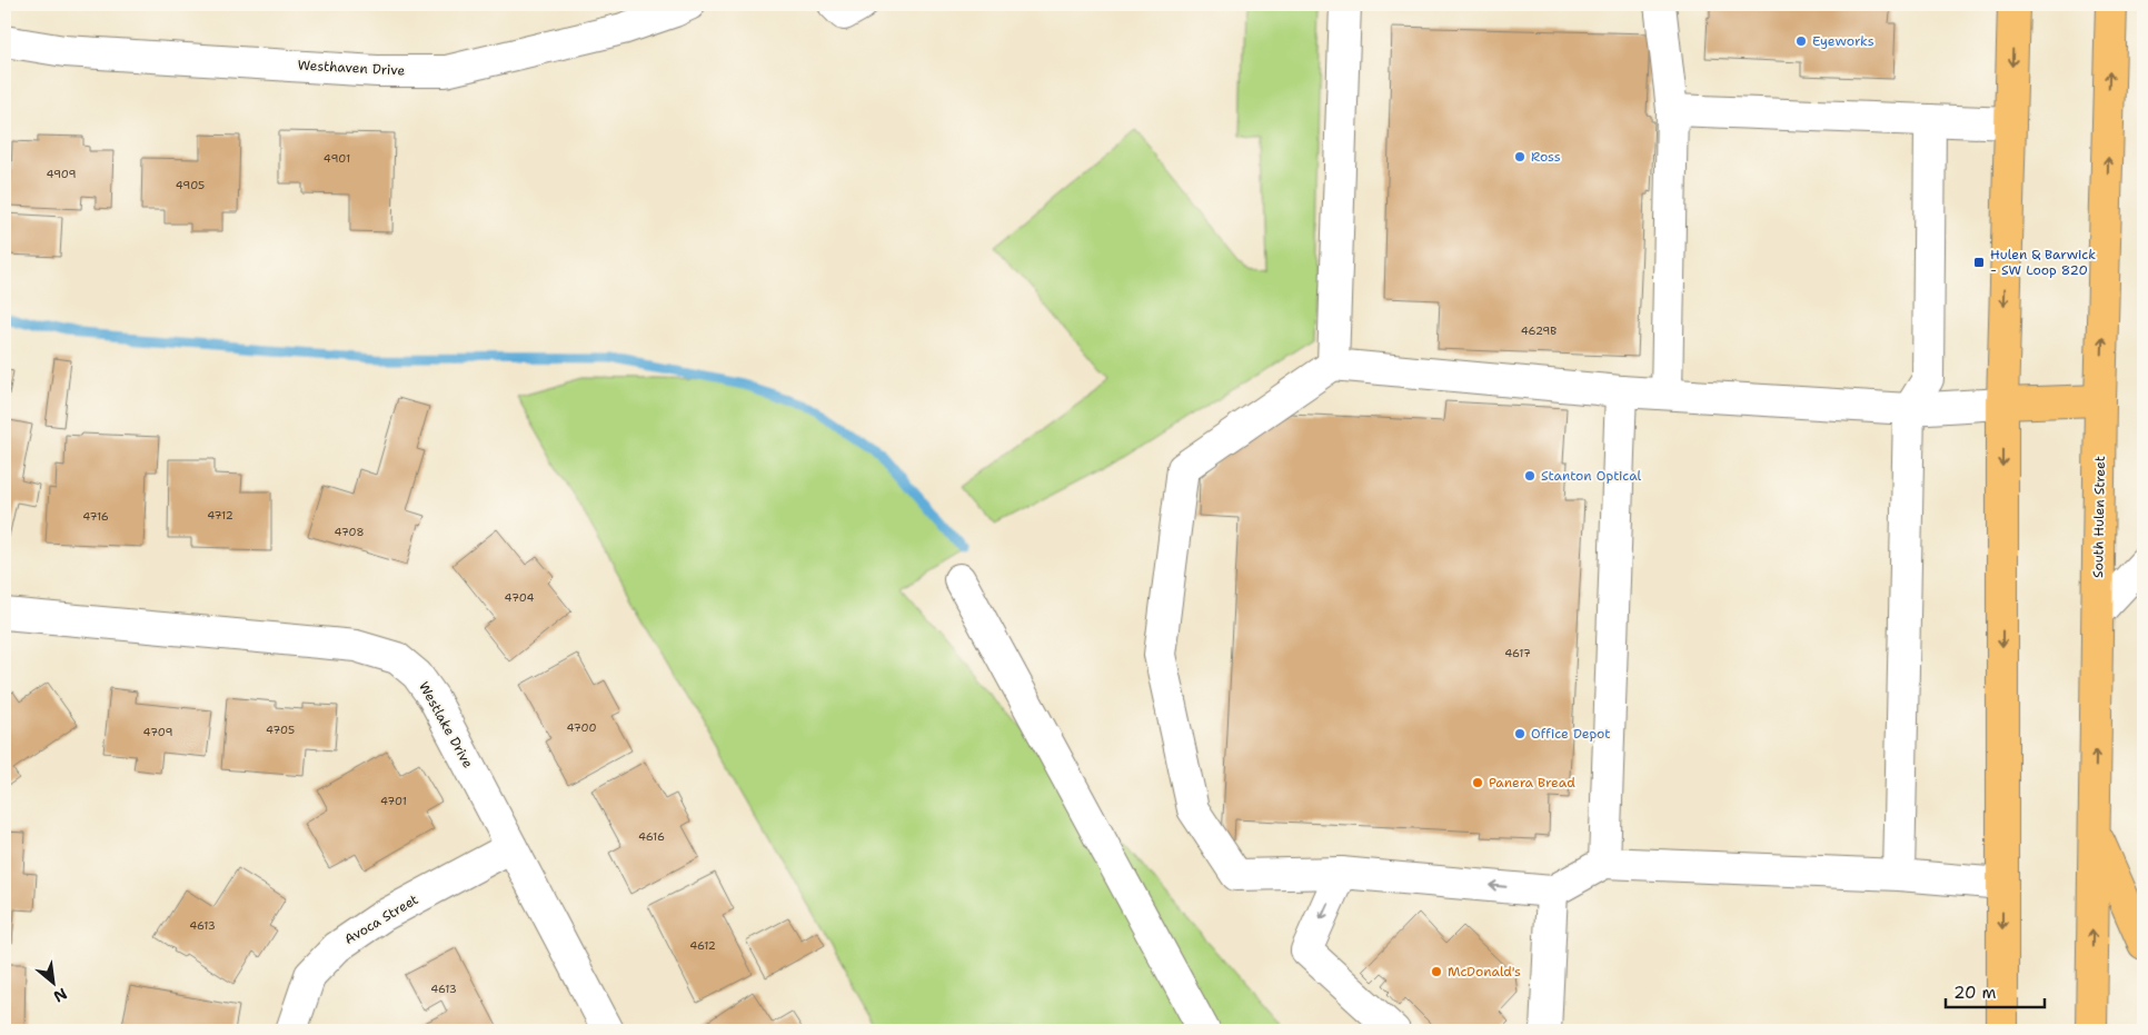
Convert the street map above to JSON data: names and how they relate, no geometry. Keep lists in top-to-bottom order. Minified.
{"streets":{"main road":["South Hulen Street"],"street":["Westhaven Drive","Westlake Drive","Avoca Street"]},"crossings":[["Westlake Drive","Avoca Street"]],"places":{"other":["Eyeworks","Ross","Stanton Optical","Office Depot","Panera Bread","McDonald's"],"transit":["Hulen & Barwick - SW Loop 820"]},"house_numbers":["4901","4909","4905","4629B","4712","4716","4708","4704","4617","4700","4705","4709","4701","4616","4613","4612","4613"],"scale_bar":"20 m","north":"bottom right"}
